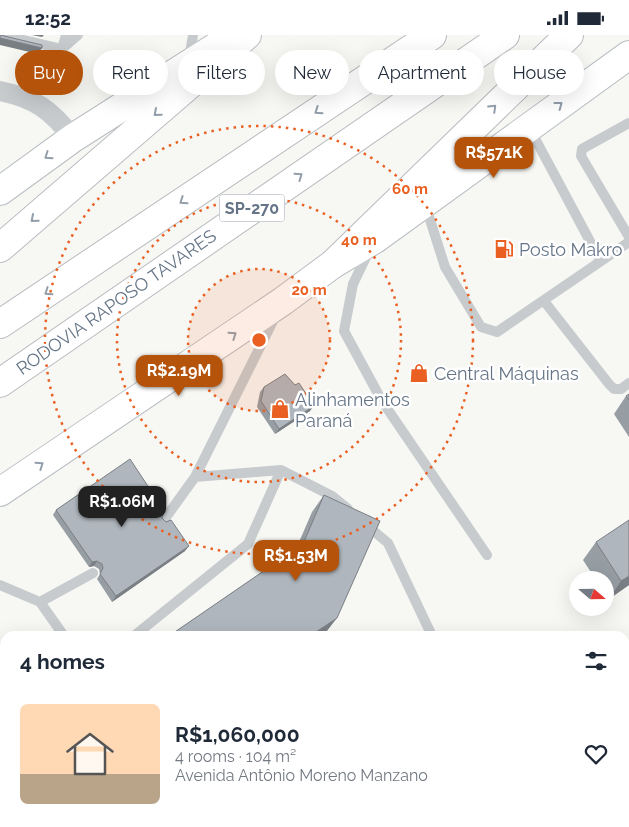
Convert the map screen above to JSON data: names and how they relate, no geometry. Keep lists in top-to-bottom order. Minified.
{"streets":{"main road":["SP-270","RODOVIA RAPOSO TAVARES"]},"places":{"fuel station":["Posto Makro"],"shop":["Central Máquinas","Alinhamentos Paraná"]},"north":"right","page":{"status":"12:52","chip":["Buy","Rent","Filters","New","Apartment","House"],"price":["R$571K","R$2.19M","R$1.06M","R$1.53M"],"heading":"4 homes","list":[{"name":"R$1,060,000","note":"4 rooms · 104 m² · Avenida Antônio Moreno Manzano"}]},"rings":["60 m","40 m","20 m"]}
